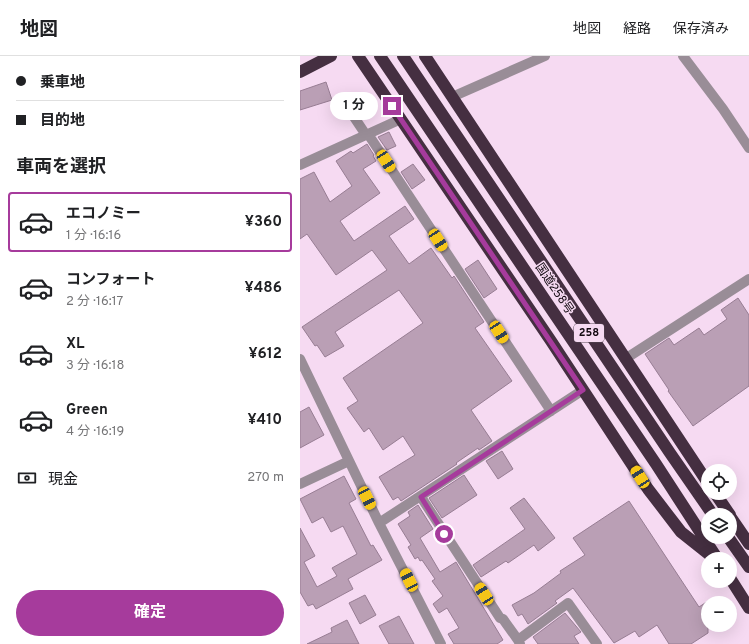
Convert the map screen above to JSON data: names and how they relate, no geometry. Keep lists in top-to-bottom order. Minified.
{"streets":{"highway":["国道258号","258"]},"page":{"header":"地図","nav":["地図","経路","保存済み"],"banner":["乗車地","目的地"],"bubble":"1 分","heading":"車両を選択","list":[{"name":"エコノミー","note":"1 分 · 16:16","value":"¥360"},{"name":"コンフォート","note":"2 分 · 16:17","value":"¥486"},{"name":"XL","note":"3 分 · 16:18","value":"¥612"},{"name":"Green","note":"4 分 · 16:19","value":"¥410"}],"pay":["現金","270 m"],"map_buttons":["+","−"],"buttons":"確定"}}
